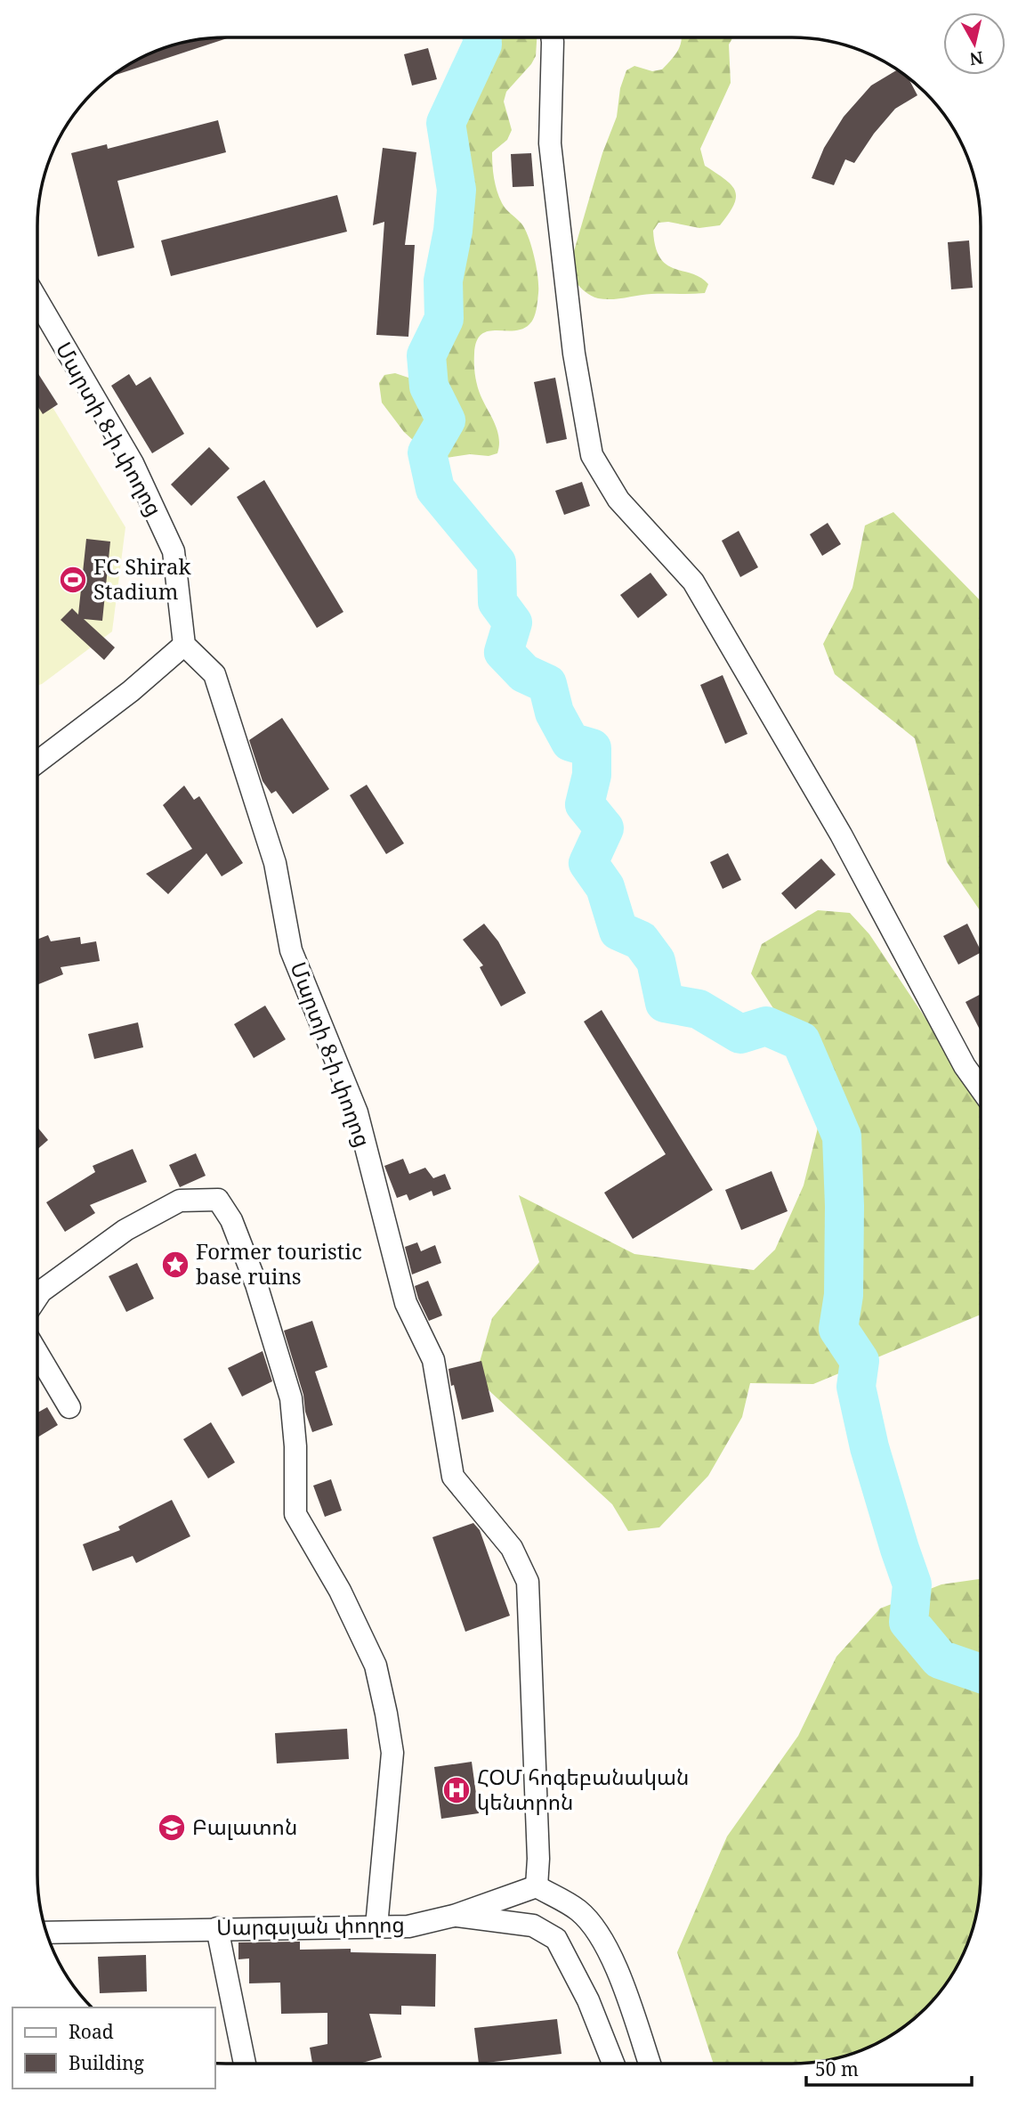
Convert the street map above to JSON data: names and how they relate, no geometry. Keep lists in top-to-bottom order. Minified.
{"streets":{"street":["Մարտի 8-ի փողոց","Սարգսյան փողոց"]},"crossings":[["Մարտի 8-ի փողոց","Սարգսյան փողոց"]],"places":{"sports":["FC Shirak Stadium"],"place":["Former touristic base ruins"],"hospital":["ՀՕՄ հոգեբանական կենտրոն"],"school or university":["Բալատոն"]},"legend":["Road","Building"],"scale_bar":"50 m","north":"bottom"}
